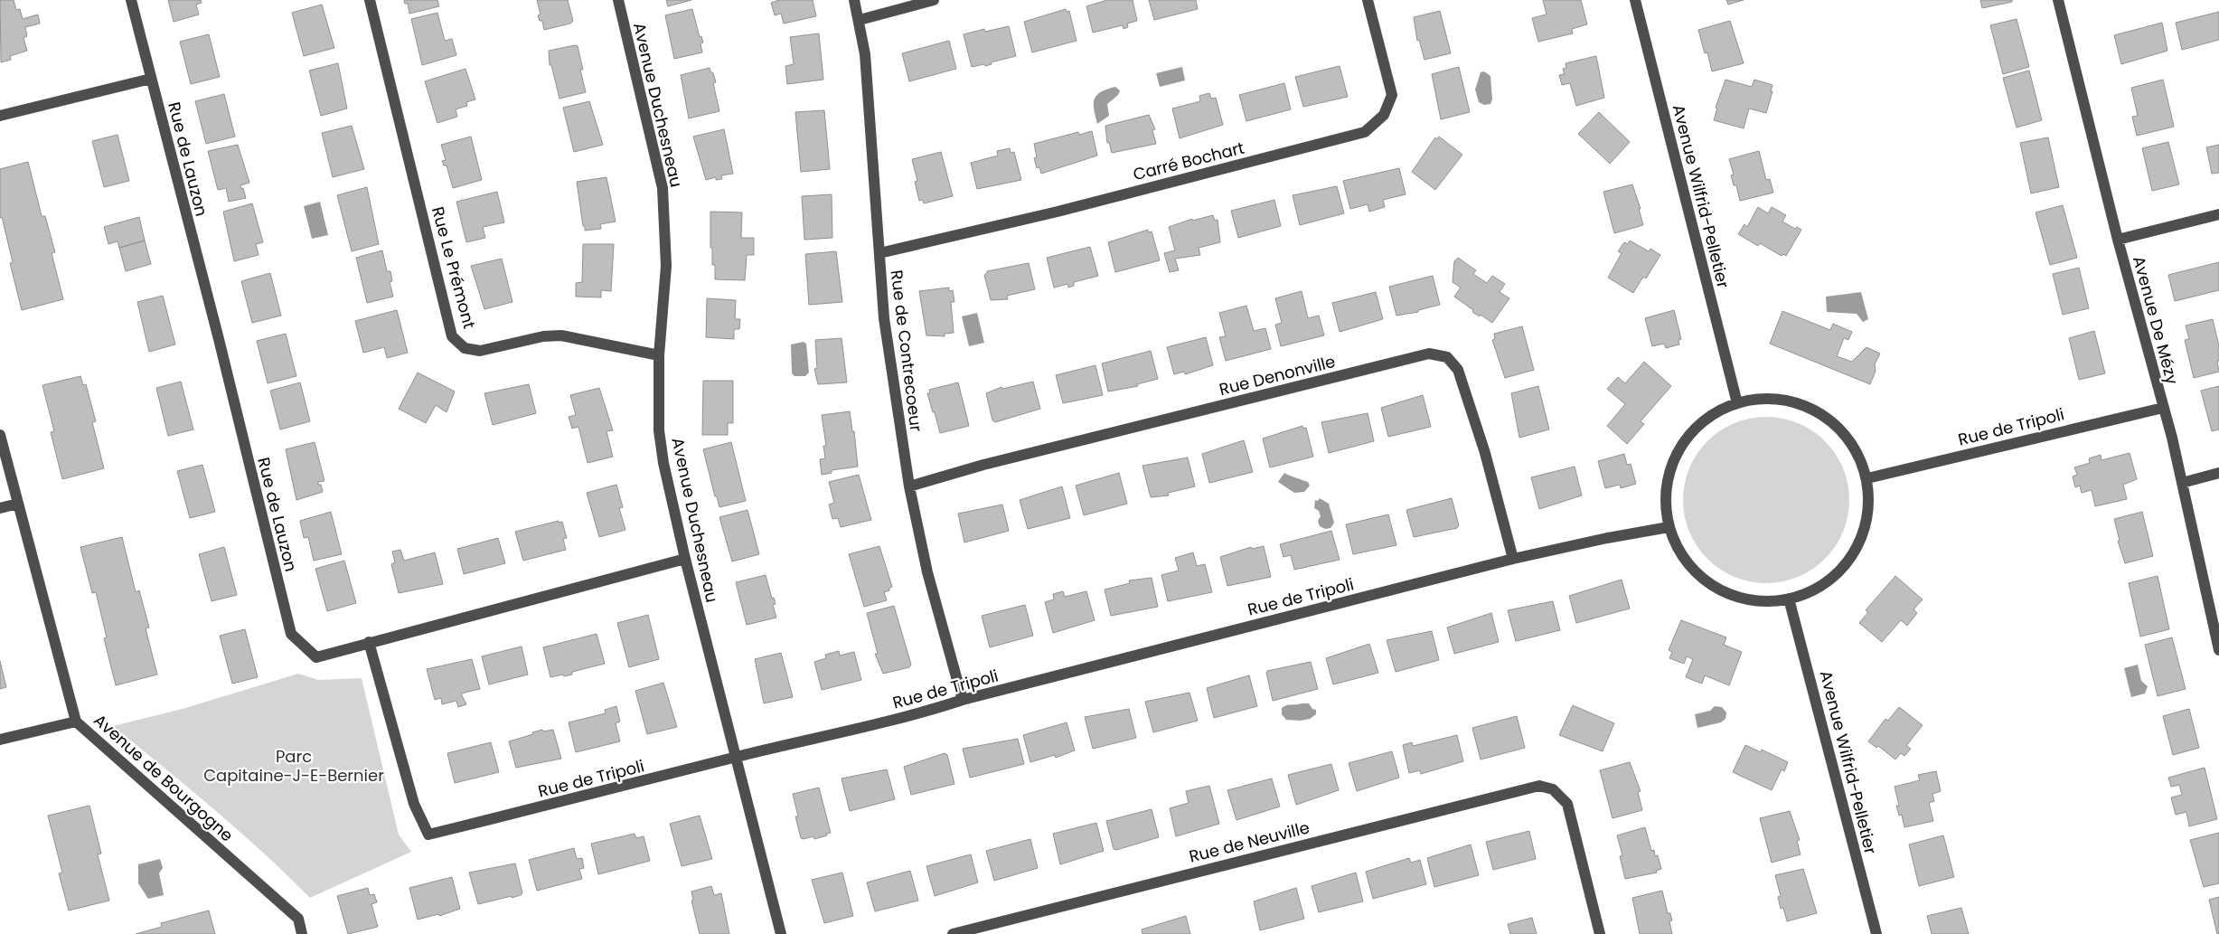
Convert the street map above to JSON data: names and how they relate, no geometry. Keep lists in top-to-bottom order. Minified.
{"streets":{"street":["Avenue Duchesneau","Rue de Lauzon","Carré Bochart","Avenue Wilfrid-Pelletier","Rue Le Prémont","Avenue De Mézy","Rue de Contrecoeur","Rue Denonville","Rue de Tripoli","Avenue de Bourgogne","Rue de Neuville"]},"crossings":[["Avenue Duchesneau","Rue de Lauzon"],["Avenue Duchesneau","Rue Le Prémont"],["Avenue Duchesneau","Rue de Tripoli"],["Rue de Lauzon","Rue de Tripoli"],["Carré Bochart","Rue de Contrecoeur"],["Avenue De Mézy","Rue de Tripoli"],["Rue de Contrecoeur","Rue Denonville"],["Rue de Contrecoeur","Rue de Tripoli"],["Rue Denonville","Rue de Tripoli"]],"parks":["Parc Capitaine-J-E-Bernier"]}
